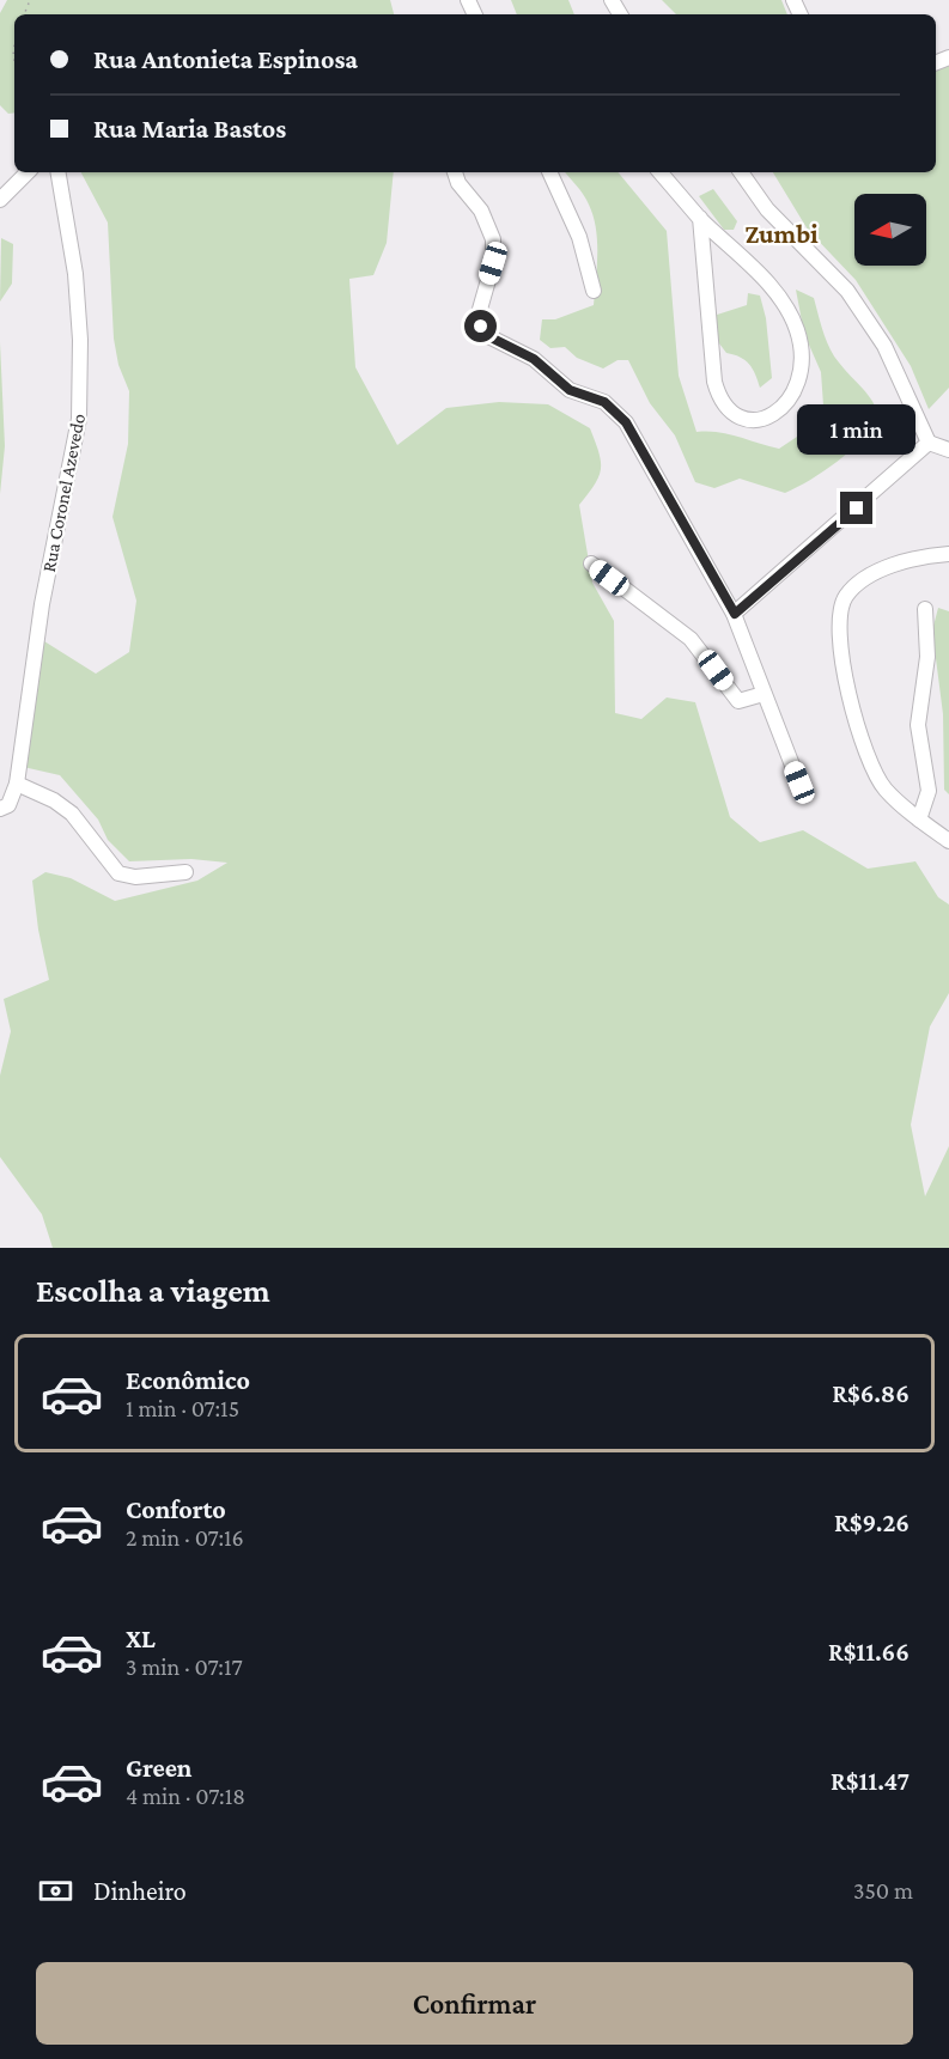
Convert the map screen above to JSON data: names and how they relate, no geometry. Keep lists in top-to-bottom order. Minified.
{"streets":{"street":["Rua Coronel Azevedo"]},"districts":["Zumbi"],"north":"left","page":{"banner":["Rua Antonieta Espinosa","Rua Maria Bastos"],"bubble":"1 min","heading":"Escolha a viagem","list":[{"name":"Econômico","note":"1 min · 07:15","value":"R$6.86"},{"name":"Conforto","note":"2 min · 07:16","value":"R$9.26"},{"name":"XL","note":"3 min · 07:17","value":"R$11.66"},{"name":"Green","note":"4 min · 07:18","value":"R$11.47"}],"pay":["Dinheiro","350 m"],"buttons":"Confirmar"}}
